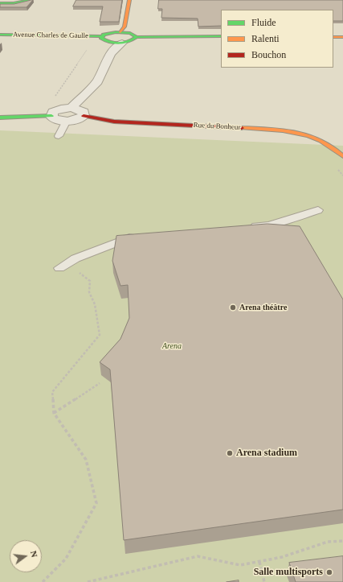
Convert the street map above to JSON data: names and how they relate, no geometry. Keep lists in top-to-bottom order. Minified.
{"streets":{"street":["Avenue Charles de Gaulle","Rue du Bonheur"]},"parks":["Arena"],"places":["Arena théâtre","Arena stadium","Salle multisports"],"legend":["Fluide","Ralenti","Bouchon"],"north":"right"}
